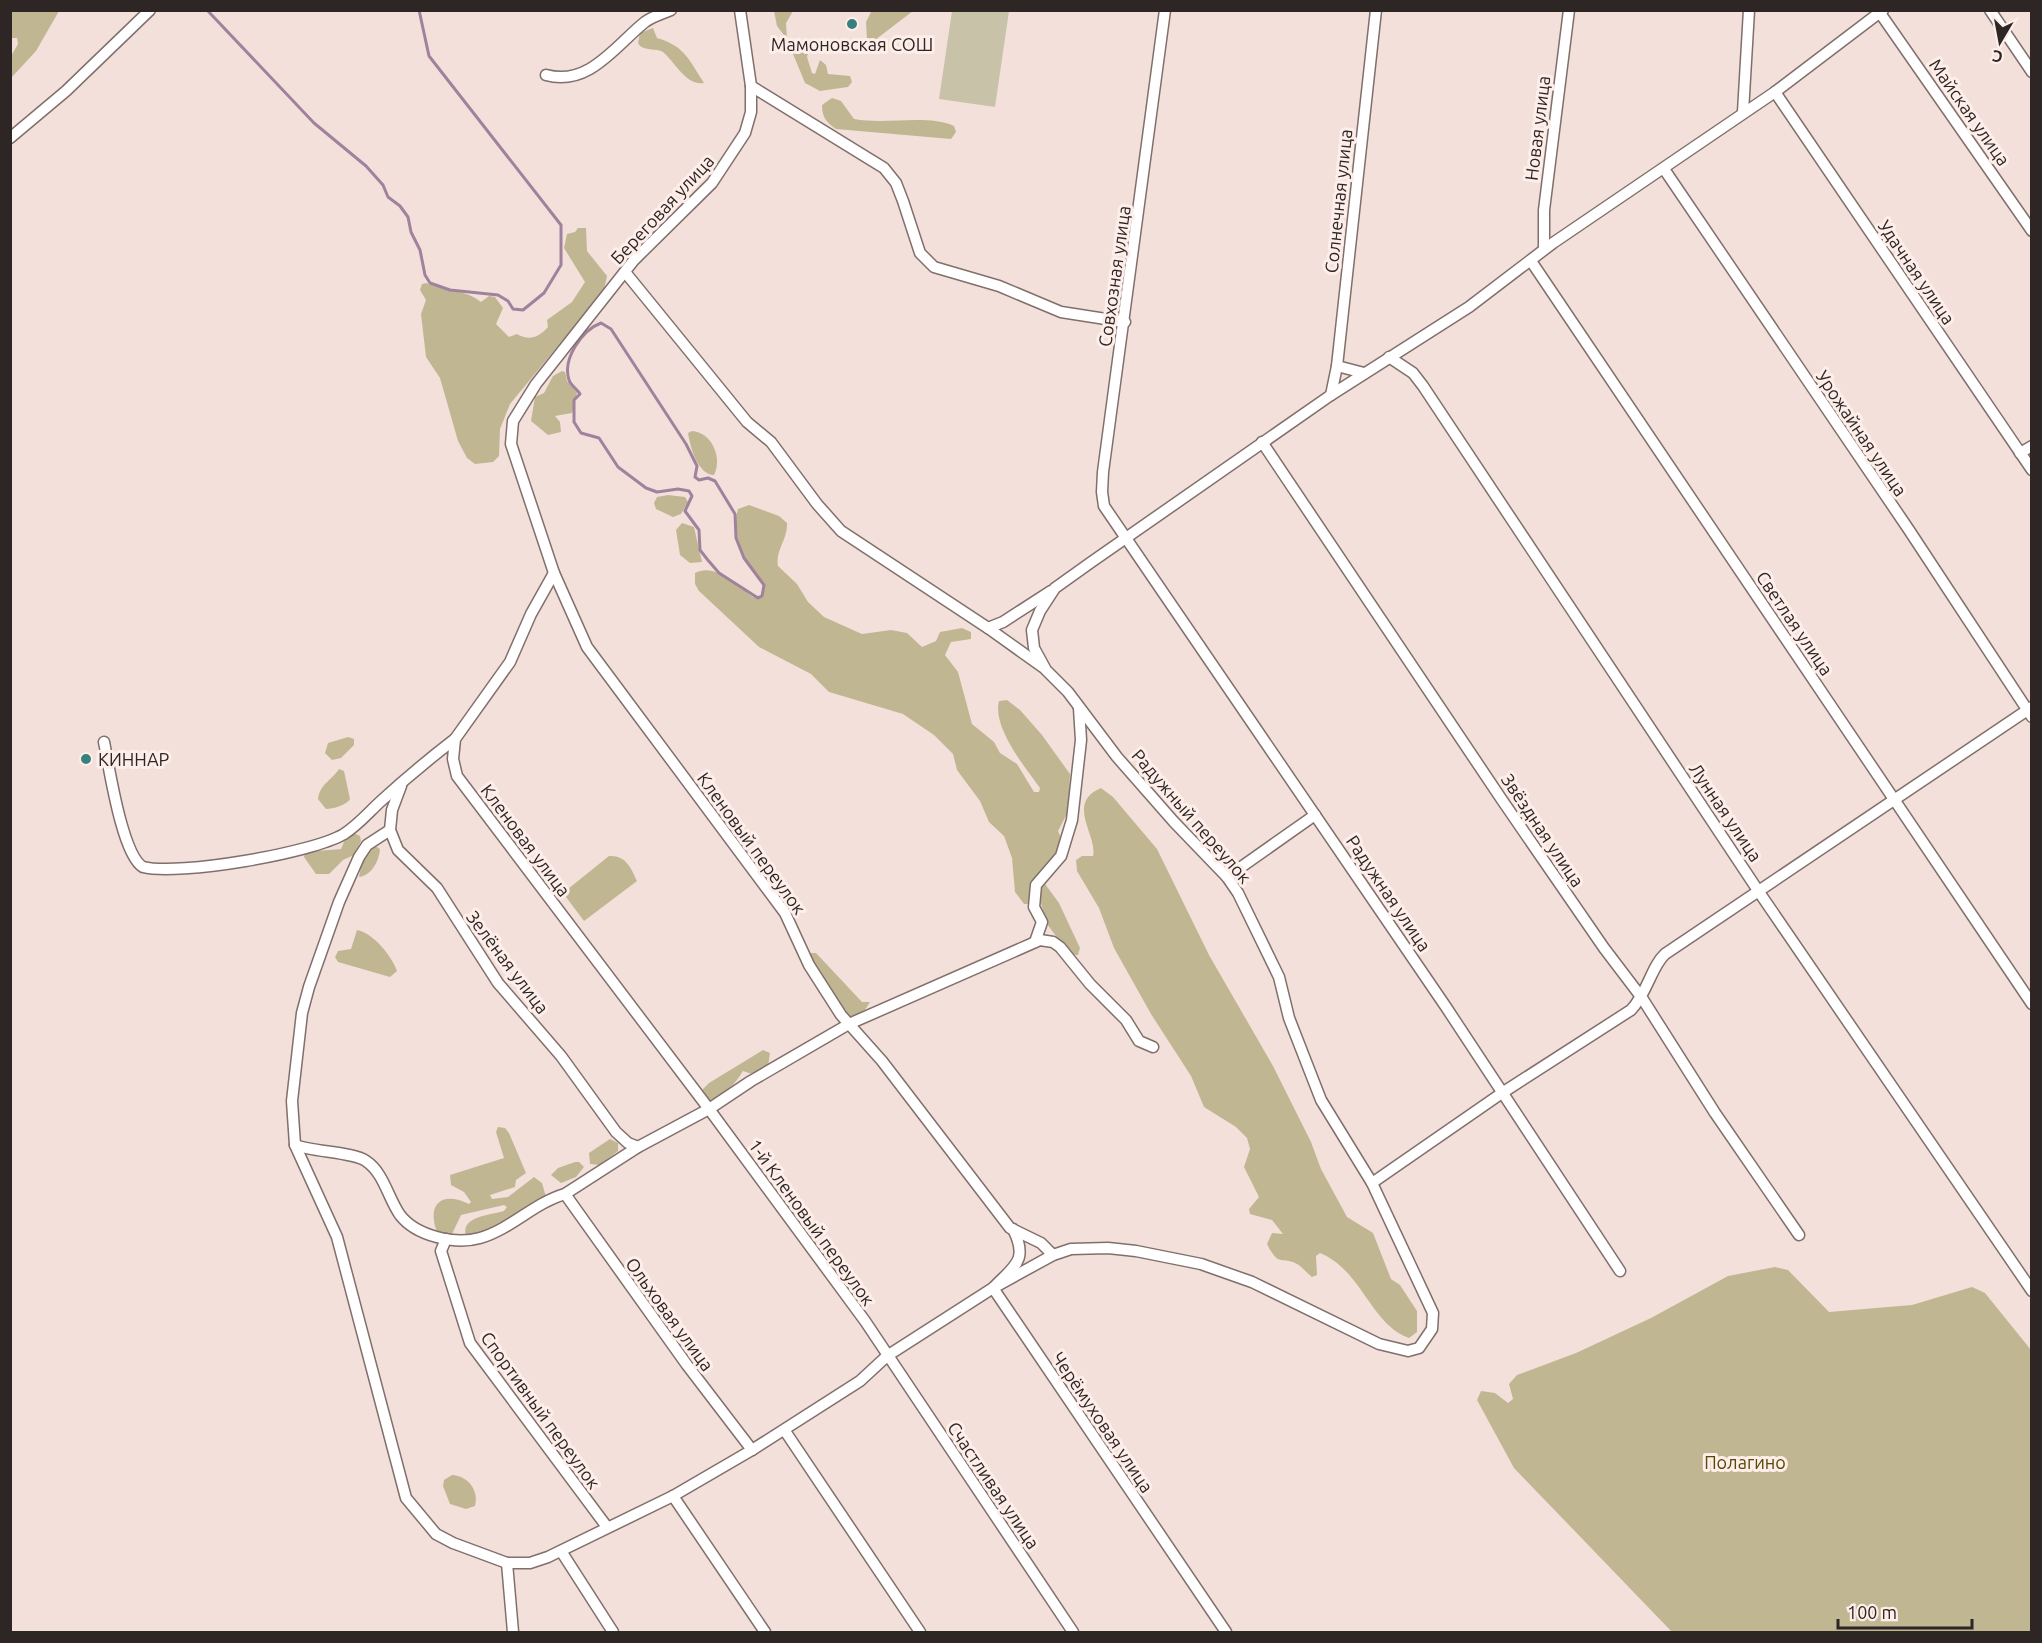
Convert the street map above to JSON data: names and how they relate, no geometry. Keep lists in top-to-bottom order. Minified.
{"streets":{"street":["Майская улица","Новая улица","Солнечная улица","Береговая улица","Удачная улица","Совхозная улица","Урожайная улица","Светлая улица","Лунная улица","Радужный переулок","Звёздная улица","Кленовая улица","Кленовый переулок","Радужная улица","Зелёная улица","1-й Кленовый переулок","Ольховая улица","Спортивный переулок","Черёмуховая улица","Счастливая улица"]},"crossings":[["Майская улица","Радужный переулок"],["Новая улица","Радужный переулок"],["Солнечная улица","Радужный переулок"],["Береговая улица","Кленовый переулок"],["Удачная улица","Радужный переулок"],["Совхозная улица","Радужный переулок"],["Совхозная улица","Радужная улица"],["Урожайная улица","Радужный переулок"],["Светлая улица","Радужный переулок"],["Лунная улица","Радужный переулок"],["Радужный переулок","Звёздная улица"],["Радужный переулок","Кленовый переулок"],["Радужный переулок","Радужная улица"],["Кленовая улица","1-й Кленовый переулок"],["1-й Кленовый переулок","Счастливая улица"]],"parks":["Полагино"],"places":["Мамоновская СОШ","КИННАР"],"scale_bar":"100 m","north":"bottom"}
